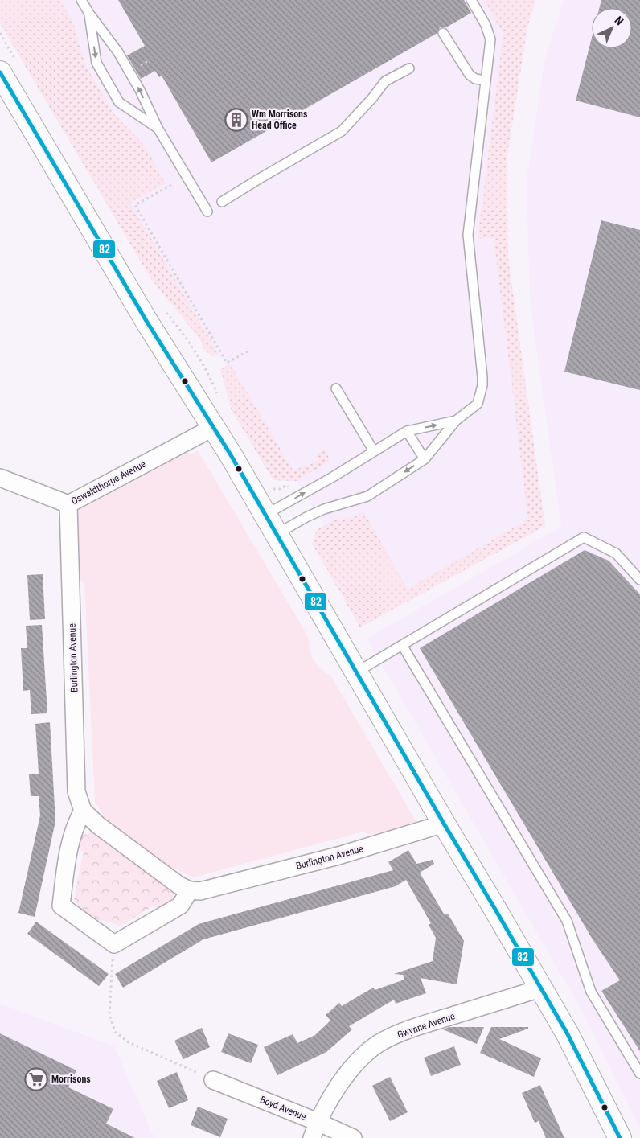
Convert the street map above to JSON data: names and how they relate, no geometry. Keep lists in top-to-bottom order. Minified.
{"streets":{"street":["Oswaldthorpe Avenue","Burlington Avenue","Gwynne Avenue","Boyd Avenue"]},"crossings":[["Oswaldthorpe Avenue","Burlington Avenue"],["Gwynne Avenue","Boyd Avenue"]],"places":{"building":["Wm Morrisons Head Office"],"supermarket":["Morrisons"]},"lines":["transit line 82"],"north":"top right"}
